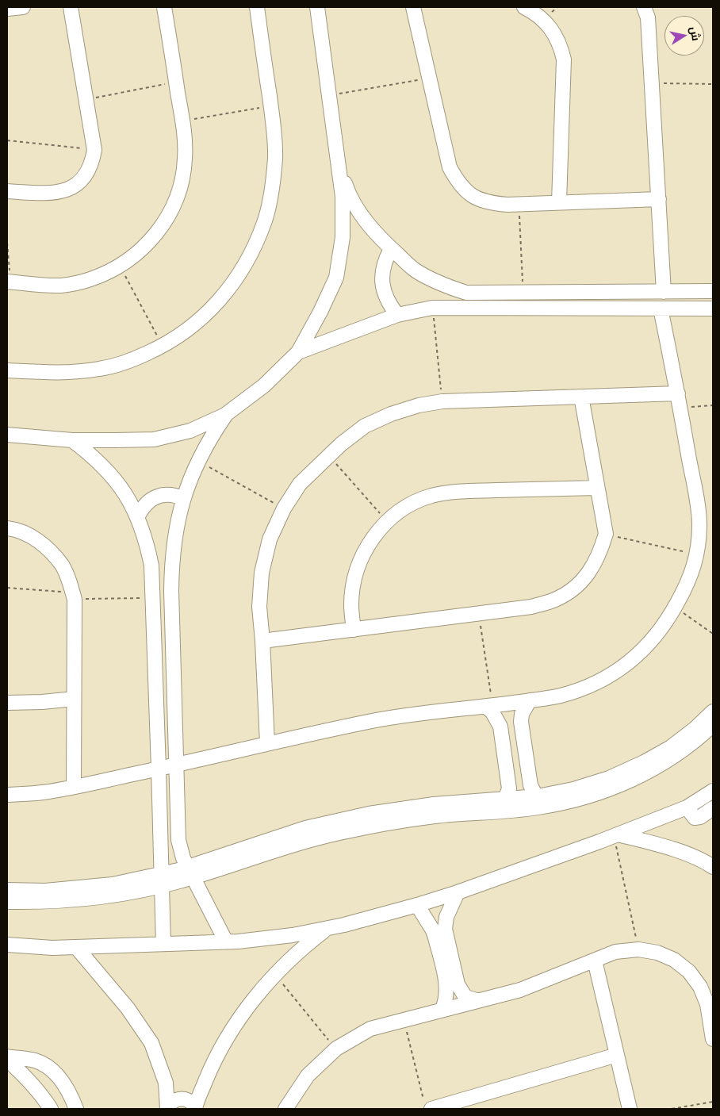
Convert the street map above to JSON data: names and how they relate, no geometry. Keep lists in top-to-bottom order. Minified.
{"north":"right"}
